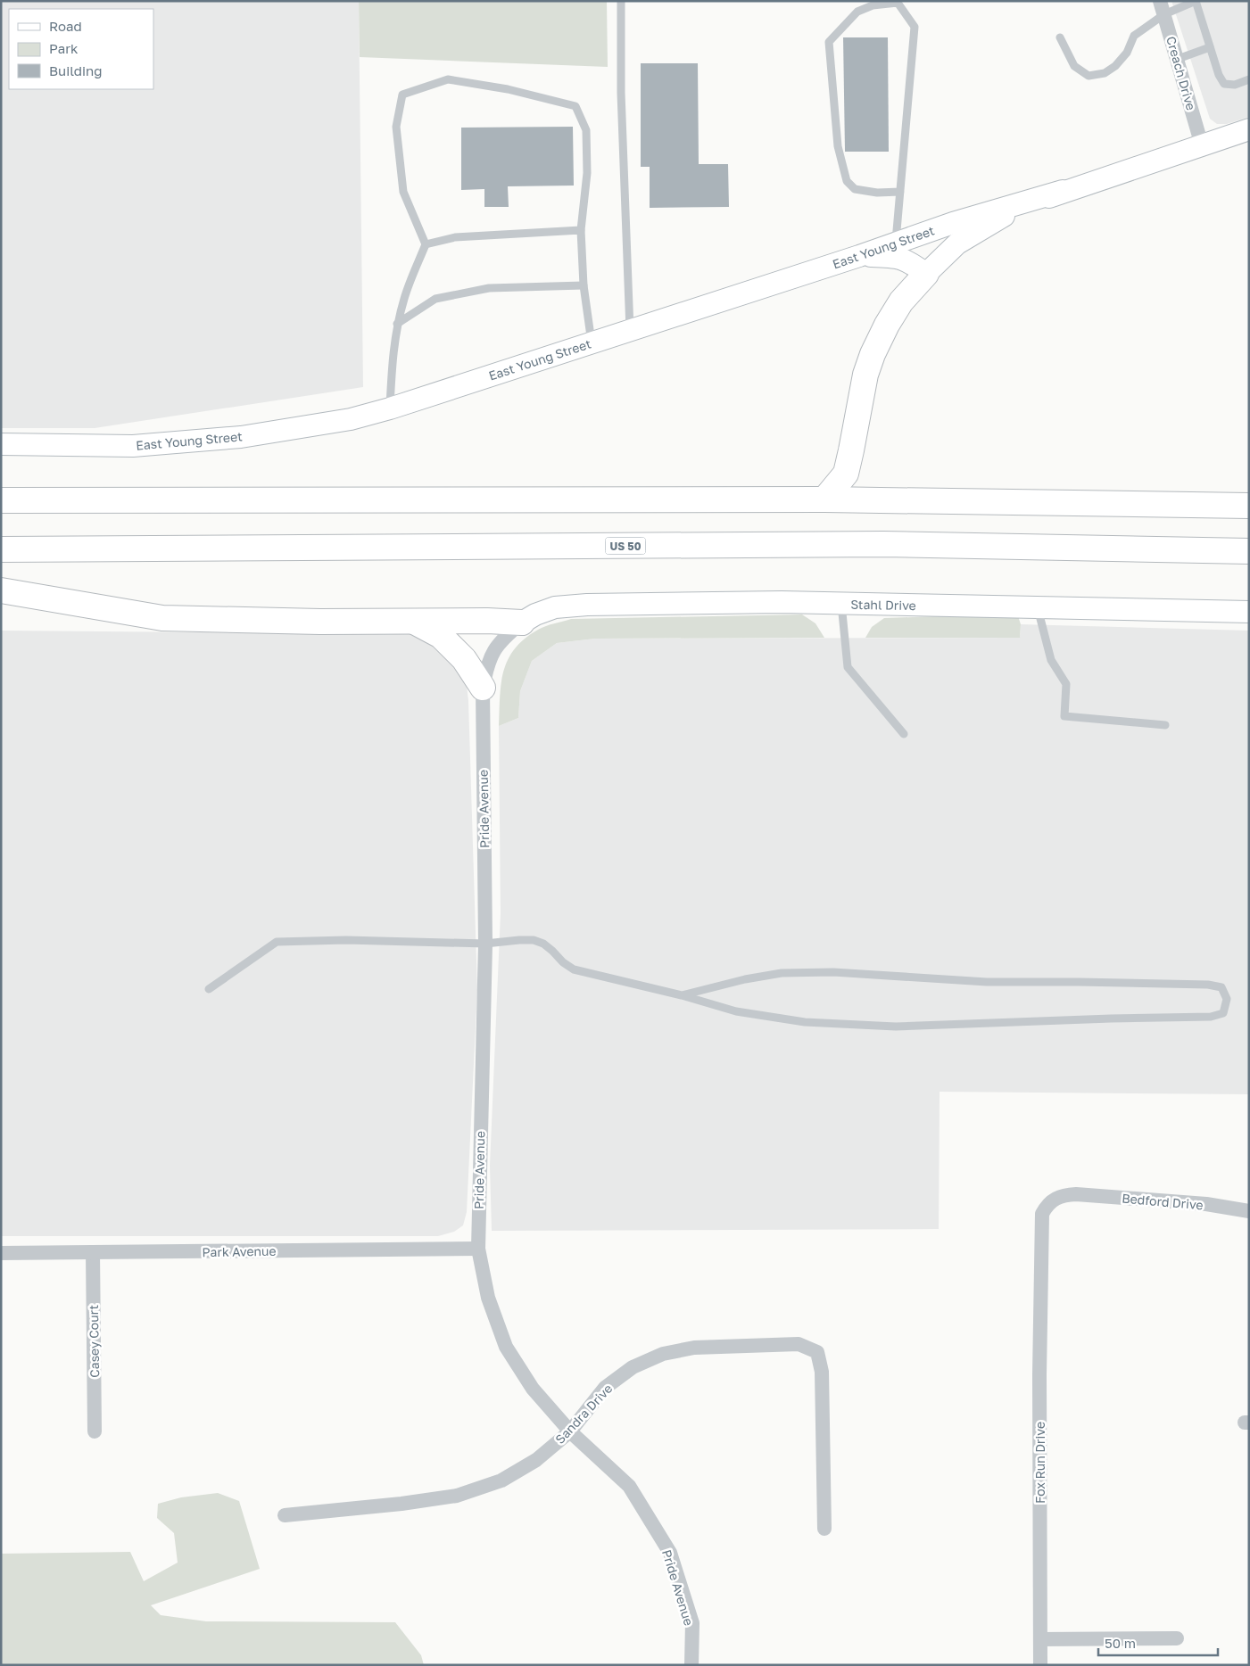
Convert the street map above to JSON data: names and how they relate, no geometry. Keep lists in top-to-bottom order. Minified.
{"streets":{"highway":["US 50"],"main road":["East Young Street","Stahl Drive"],"street":["Creach Drive","Pride Avenue","Bedford Drive","Park Avenue","Casey Court","Sandra Drive","Fox Run Drive"]},"crossings":[["Creach Drive","East Young Street"],["Stahl Drive","Pride Avenue"],["Pride Avenue","Park Avenue"],["Pride Avenue","Sandra Drive"],["Bedford Drive","Fox Run Drive"],["Park Avenue","Casey Court"]],"legend":["Road","Park","Building"],"scale_bar":"50 m"}
